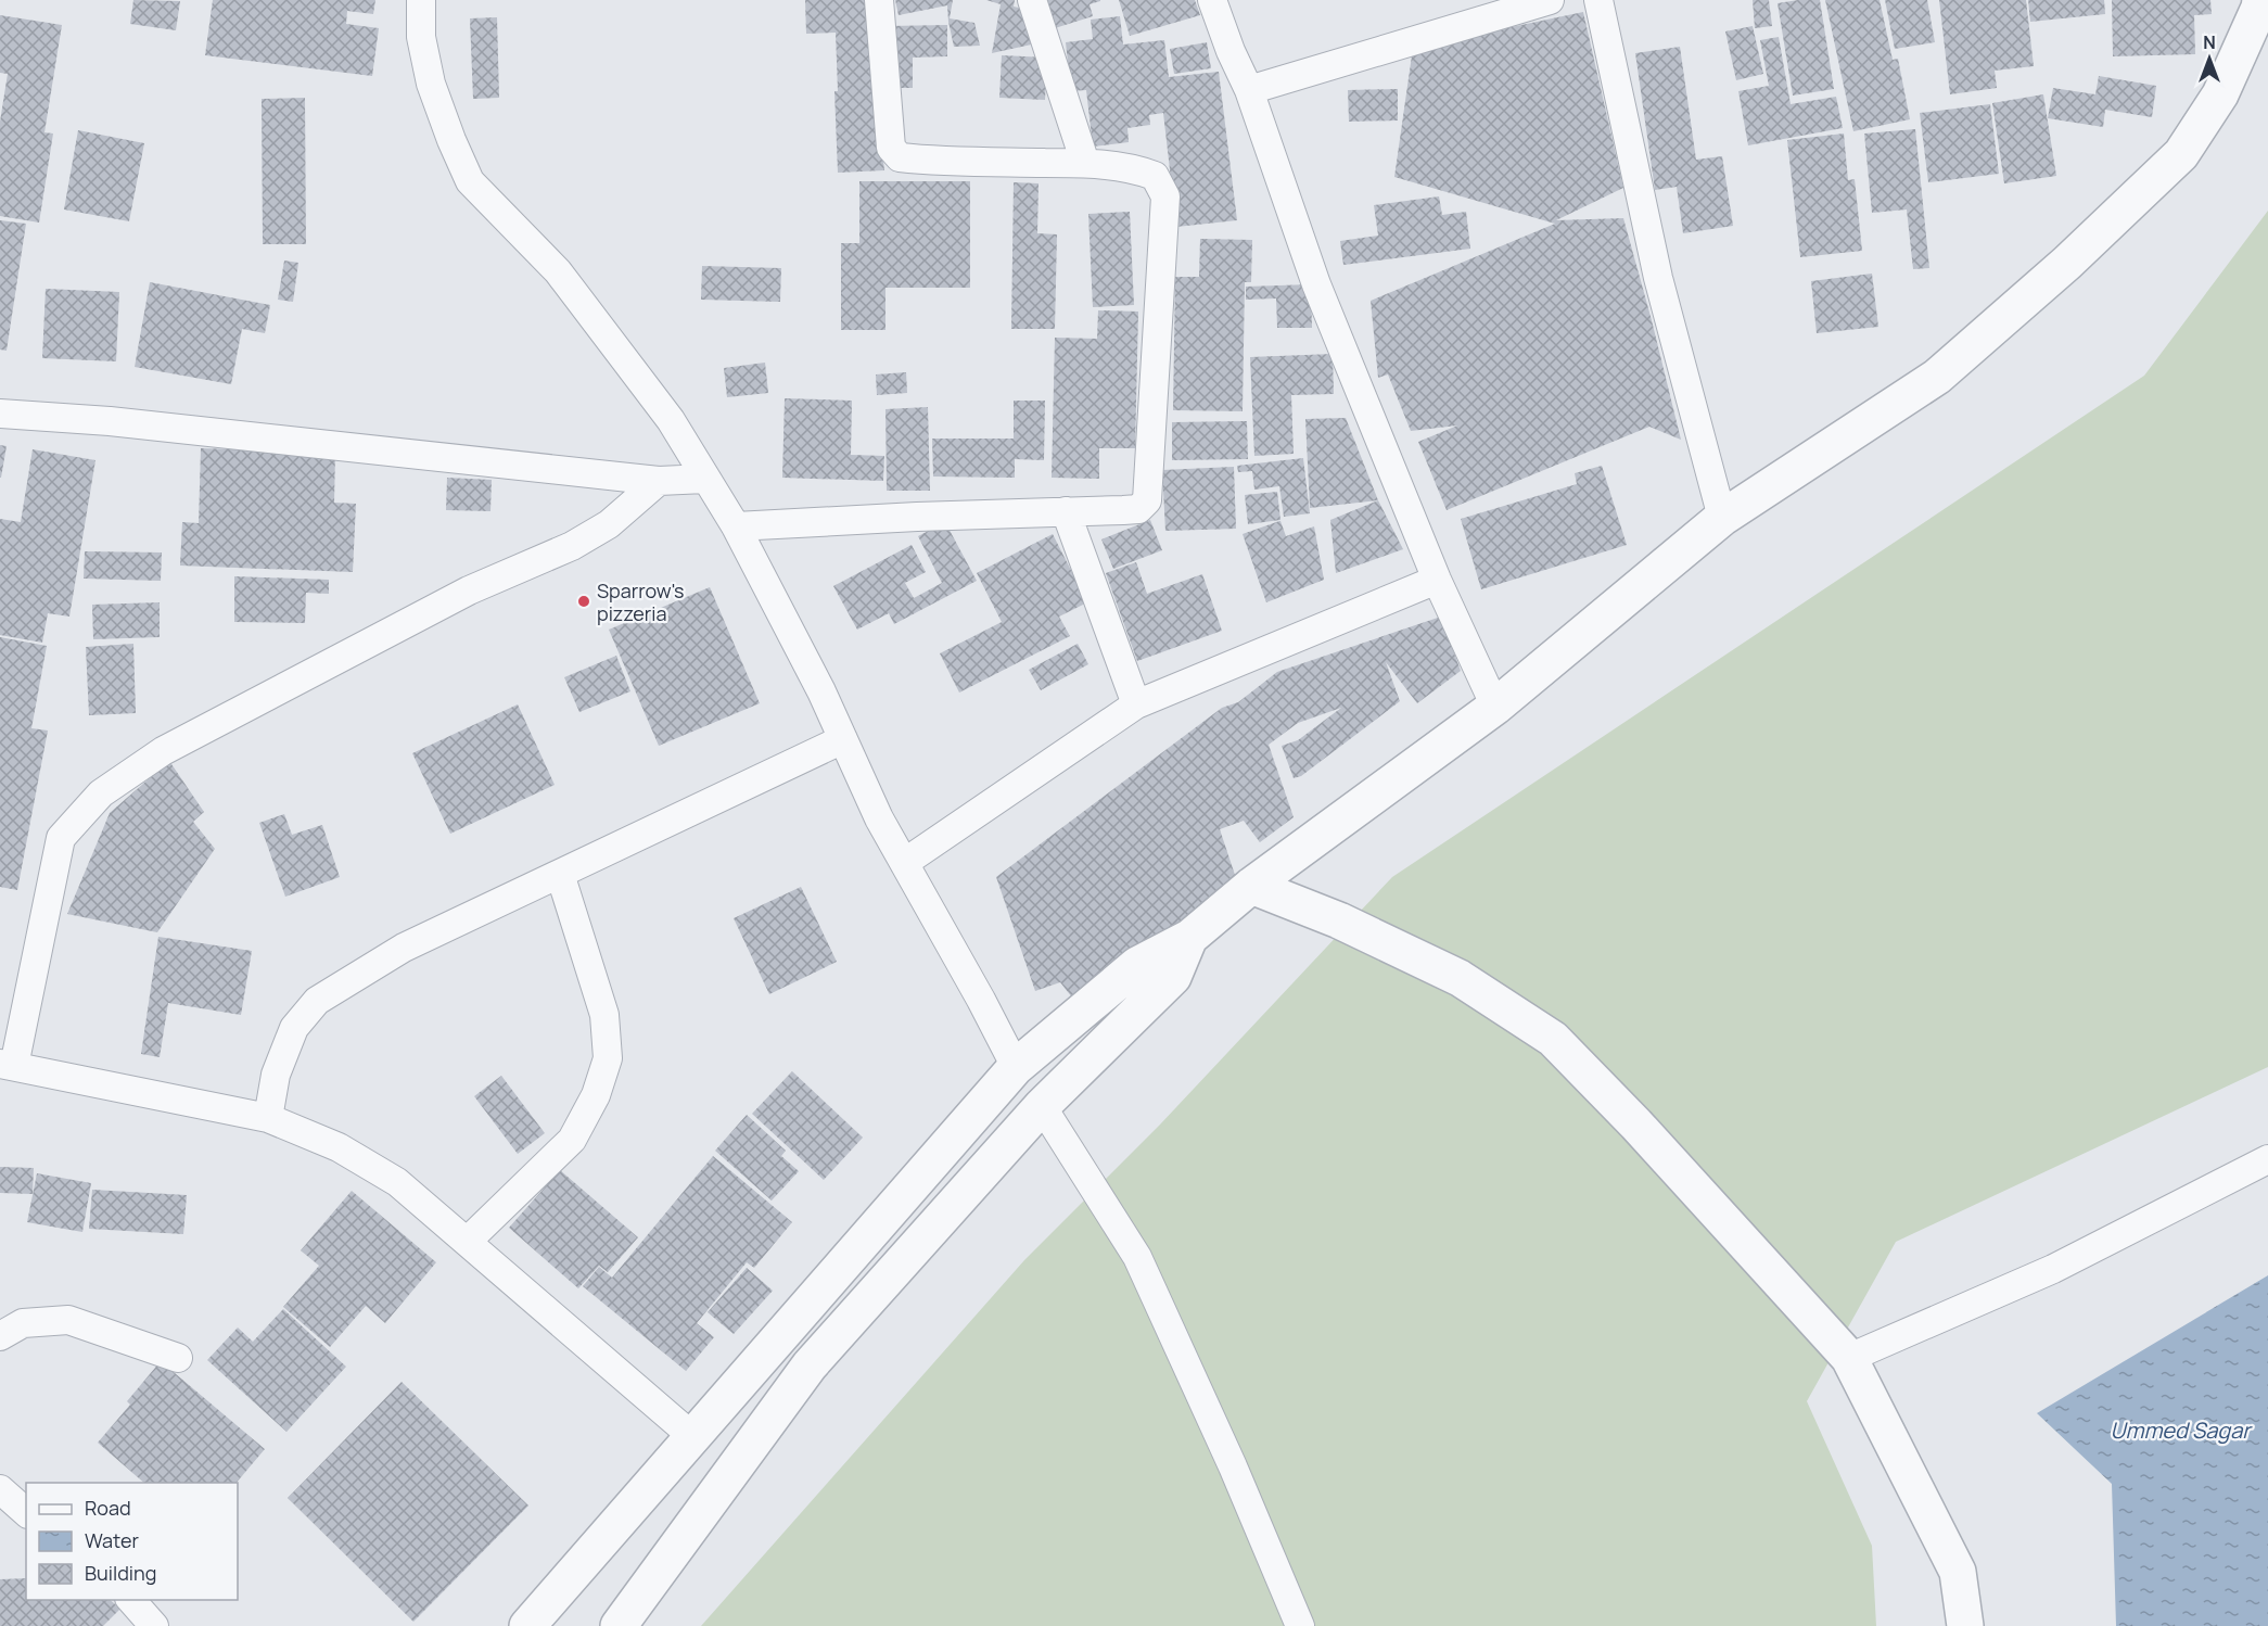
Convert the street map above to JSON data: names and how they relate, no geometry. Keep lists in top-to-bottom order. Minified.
{"water":["Ummed Sagar"],"places":["Sparrow's pizzeria"],"legend":["Road","Water","Building"],"north":"top"}
